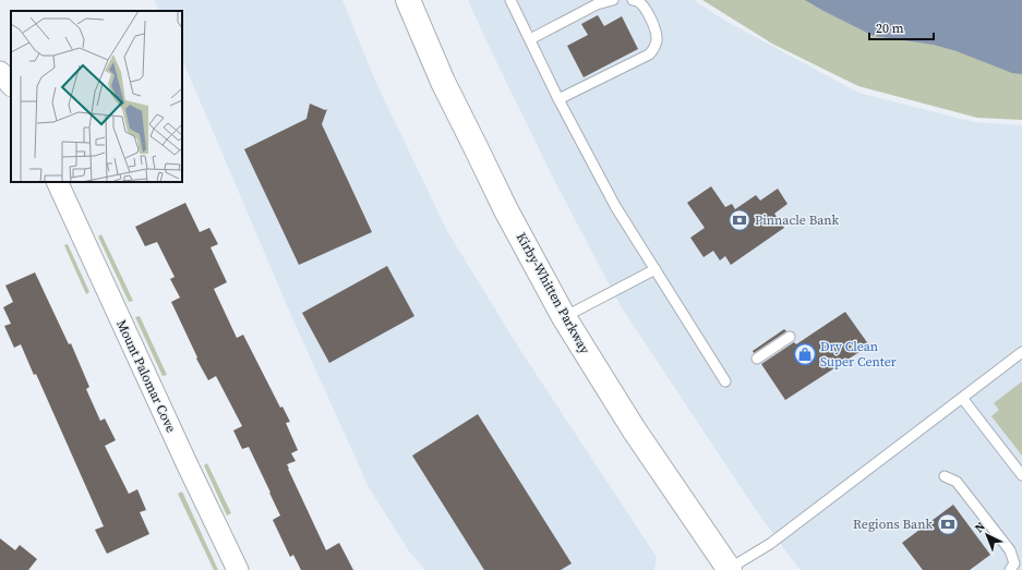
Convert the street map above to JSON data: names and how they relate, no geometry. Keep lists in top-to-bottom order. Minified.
{"streets":{"main road":["Kirby-Whitten Parkway"],"street":["Mount Palomar Cove"]},"places":{"bank":["Pinnacle Bank","Regions Bank"],"shop":["Dry Clean Super Center"]},"scale_bar":"20 m","north":"top left"}
